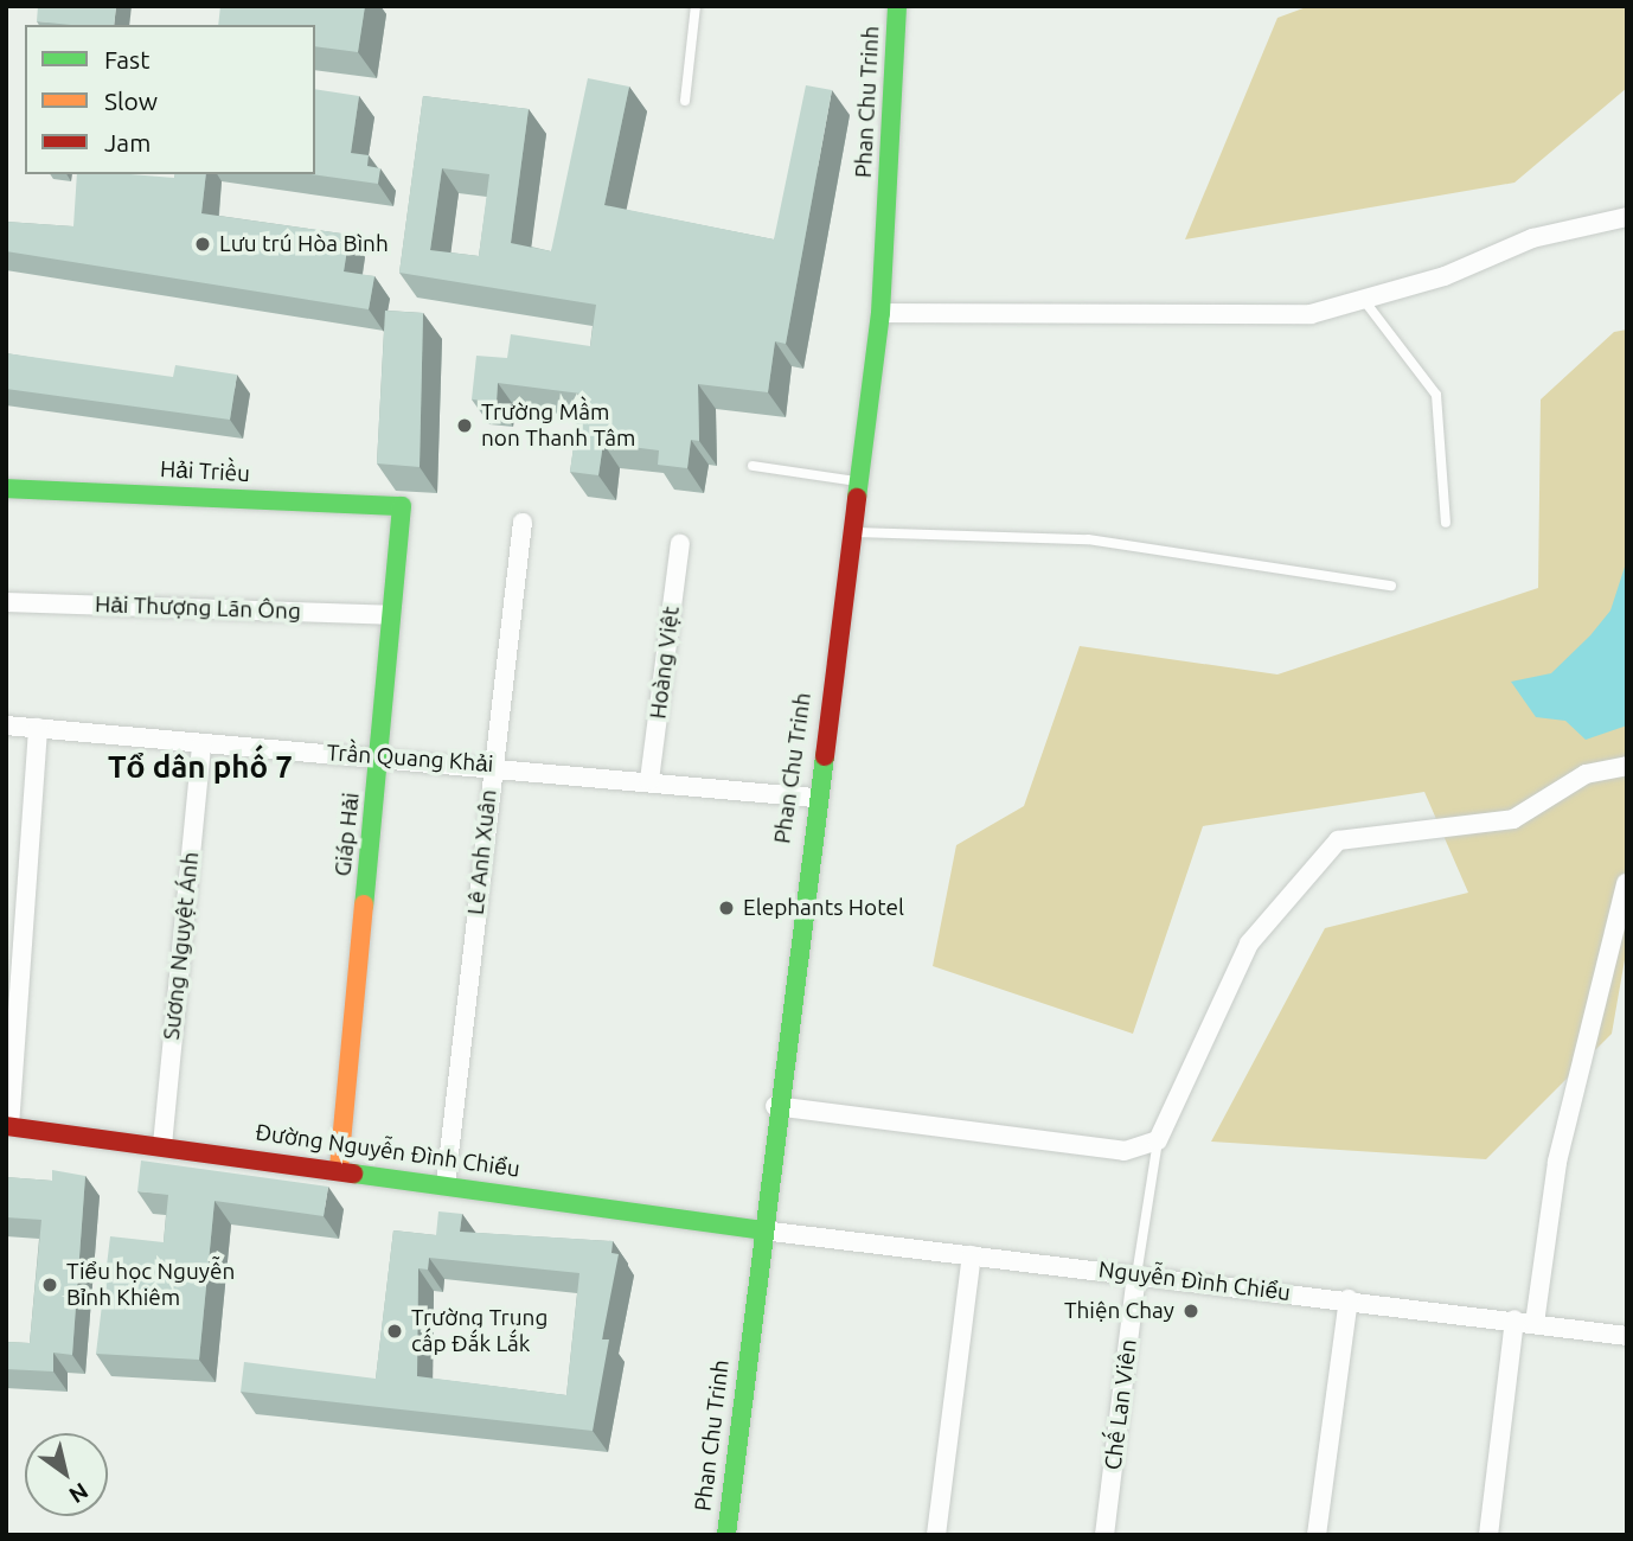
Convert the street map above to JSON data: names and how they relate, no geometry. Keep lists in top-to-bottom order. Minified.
{"streets":{"street":["Phan Chu Trinh","Hải Triều","Hải Thượng Lãn Ông","Hoàng Việt","Trần Quang Khải","Giáp Hải","Lê Anh Xuân","Sương Nguyệt Ánh","Đường Nguyễn Đình Chiểu","Nguyễn Đình Chiểu","Chế Lan Viên"]},"crossings":[["Phan Chu Trinh","Trần Quang Khải"],["Phan Chu Trinh","Đường Nguyễn Đình Chiểu"],["Phan Chu Trinh","Nguyễn Đình Chiểu"],["Hải Triều","Giáp Hải"],["Hải Thượng Lãn Ông","Giáp Hải"],["Hoàng Việt","Trần Quang Khải"],["Trần Quang Khải","Giáp Hải"],["Trần Quang Khải","Lê Anh Xuân"],["Trần Quang Khải","Sương Nguyệt Ánh"],["Giáp Hải","Đường Nguyễn Đình Chiểu"],["Lê Anh Xuân","Đường Nguyễn Đình Chiểu"],["Sương Nguyệt Ánh","Đường Nguyễn Đình Chiểu"],["Đường Nguyễn Đình Chiểu","Nguyễn Đình Chiểu"],["Nguyễn Đình Chiểu","Chế Lan Viên"]],"districts":["Tổ dân phố 7"],"places":["Lưu trú Hòa Bình","Trường Mầm non Thanh Tâm","Elephants Hotel","Tiểu học Nguyễn Bỉnh Khiêm","Thiện Chay","Trường Trung cấp Đắk Lắk"],"legend":["Fast","Slow","Jam"],"north":"bottom right"}
